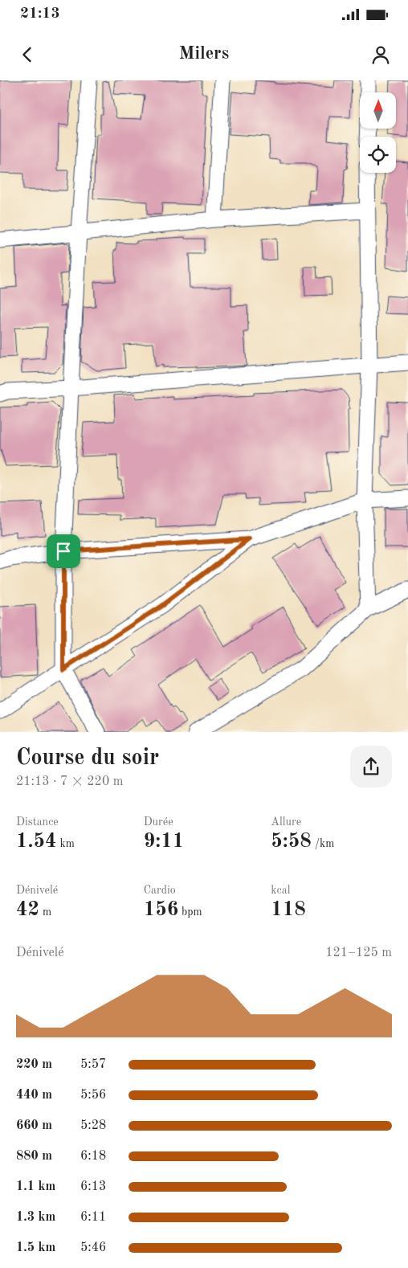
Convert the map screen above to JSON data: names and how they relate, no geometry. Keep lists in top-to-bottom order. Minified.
{"north":"top","page":{"status":"21:13","header":"Milers","heading":["Course du soir","21:13 · 7 × 220 m"],"stats":[["Distance","1.54 km"],["Durée","9:11"],["Allure","5:58 /km"],["Dénivelé","42 m"],["Cardio","156 bpm"],["kcal","118"]],"chart":["Dénivelé","121–125 m"],"list":[{"name":"220 m","note":"5:57"},{"name":"440 m","note":"5:56"},{"name":"660 m","note":"5:28"},{"name":"880 m","note":"6:18"},{"name":"1.1 km","note":"6:13"},{"name":"1.3 km","note":"6:11"},{"name":"1.5 km","note":"5:46"}]}}
